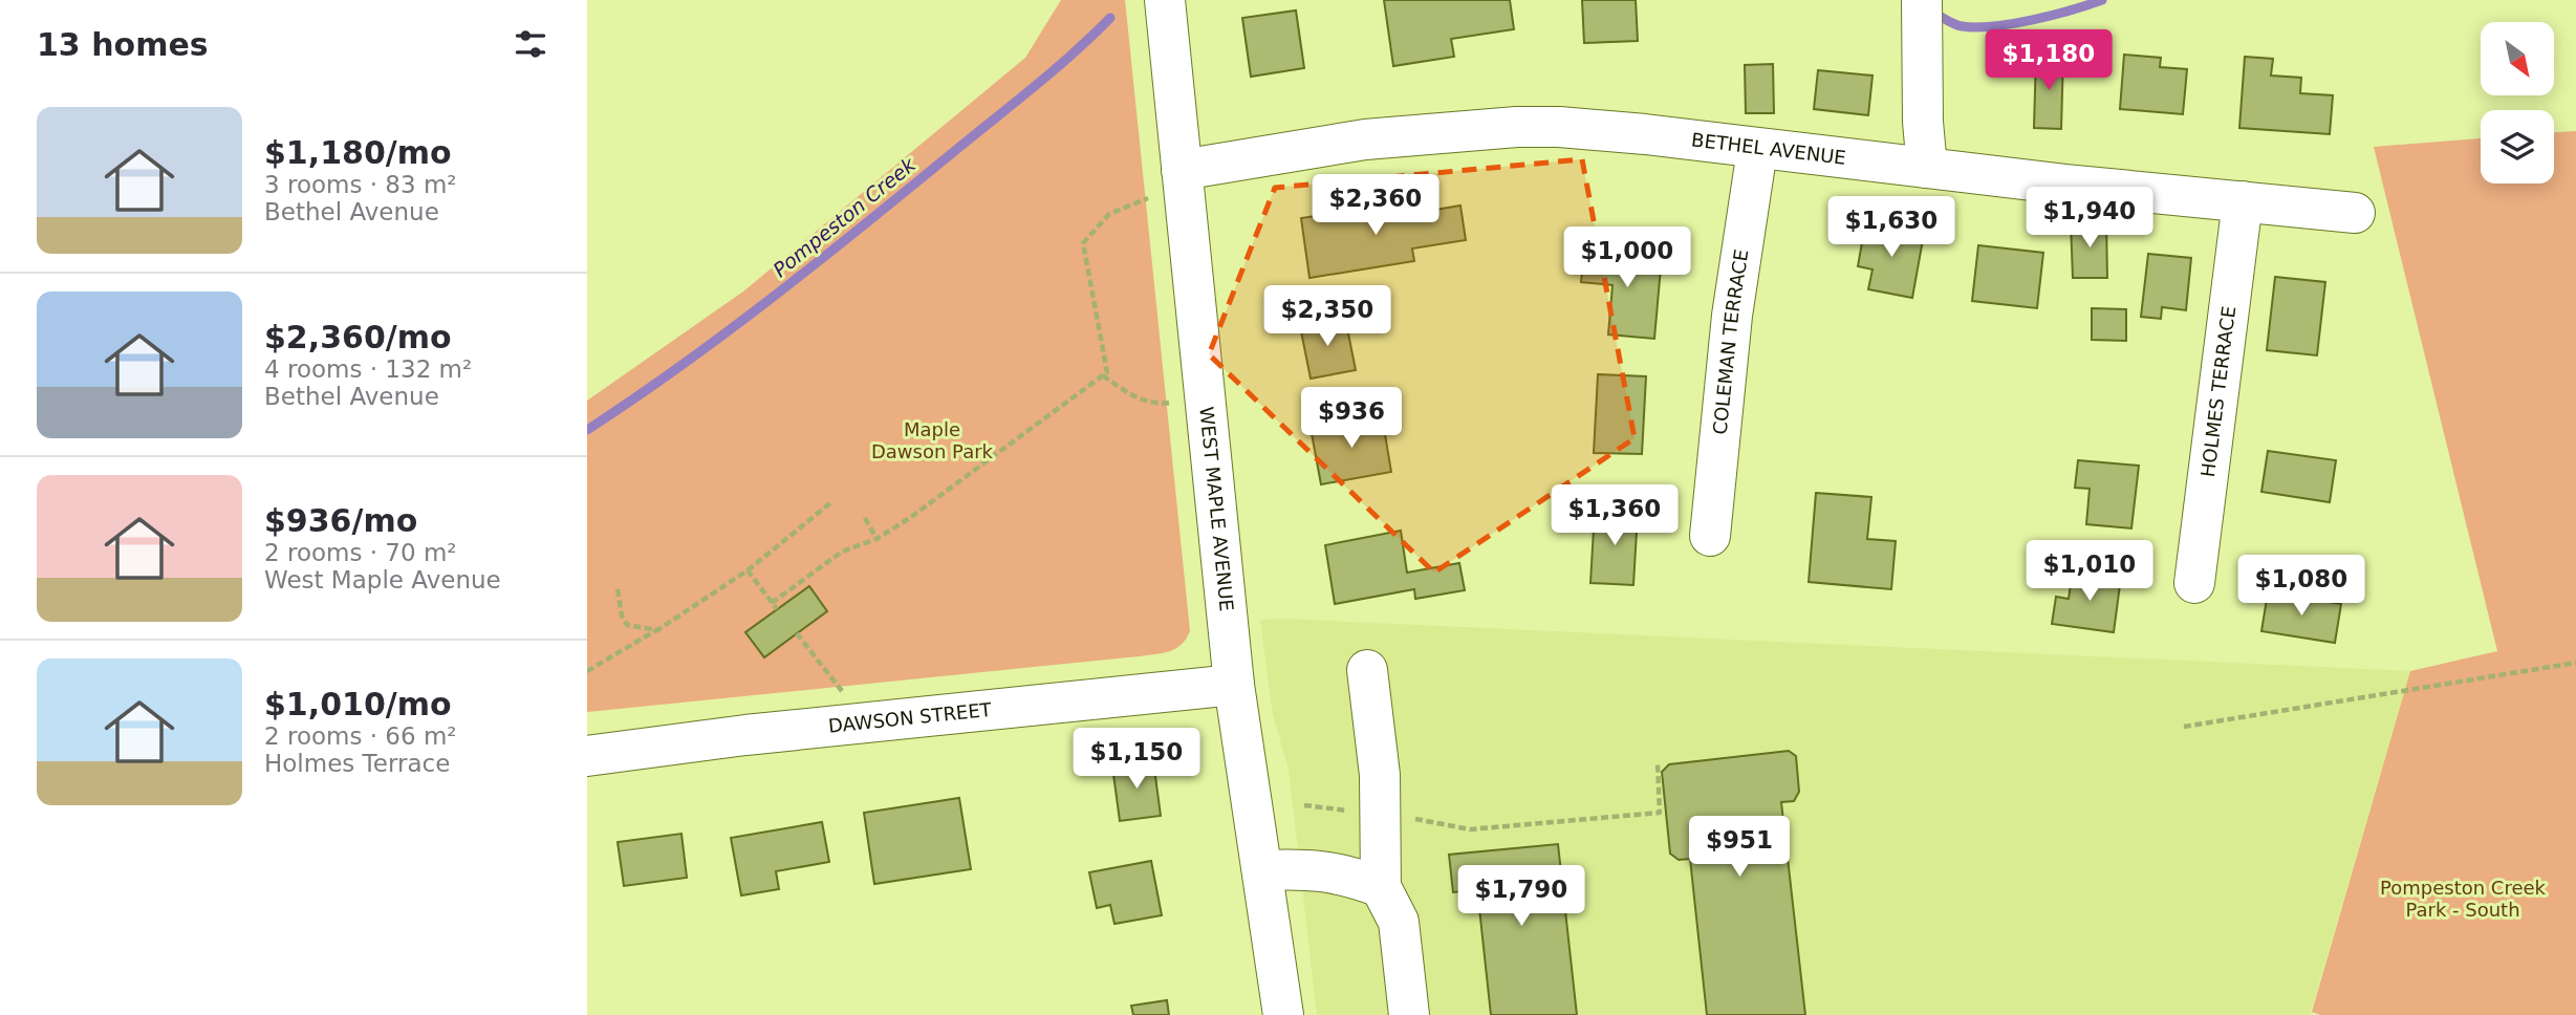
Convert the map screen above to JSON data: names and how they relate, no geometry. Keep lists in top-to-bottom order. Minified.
{"streets":{"street":["BETHEL AVENUE","COLEMAN TERRACE","HOLMES TERRACE","WEST MAPLE AVENUE","DAWSON STREET"]},"crossings":[["BETHEL AVENUE","COLEMAN TERRACE"],["BETHEL AVENUE","HOLMES TERRACE"],["BETHEL AVENUE","WEST MAPLE AVENUE"],["WEST MAPLE AVENUE","DAWSON STREET"]],"water":["Pompeston Creek"],"parks":["Maple Dawson Park","Pompeston Creek Park - South"],"north":"bottom right","page":{"heading":"13 homes","price":["$1,180","$2,360","$1,940","$1,630","$1,000","$2,350","$936","$1,360","$1,010","$1,080","$1,150","$951","$1,790"],"list":[{"name":"$1,180/mo","note":"3 rooms · 83 m² · Bethel Avenue"},{"name":"$2,360/mo","note":"4 rooms · 132 m² · Bethel Avenue"},{"name":"$936/mo","note":"2 rooms · 70 m² · West Maple Avenue"},{"name":"$1,010/mo","note":"2 rooms · 66 m² · Holmes Terrace"}]}}
